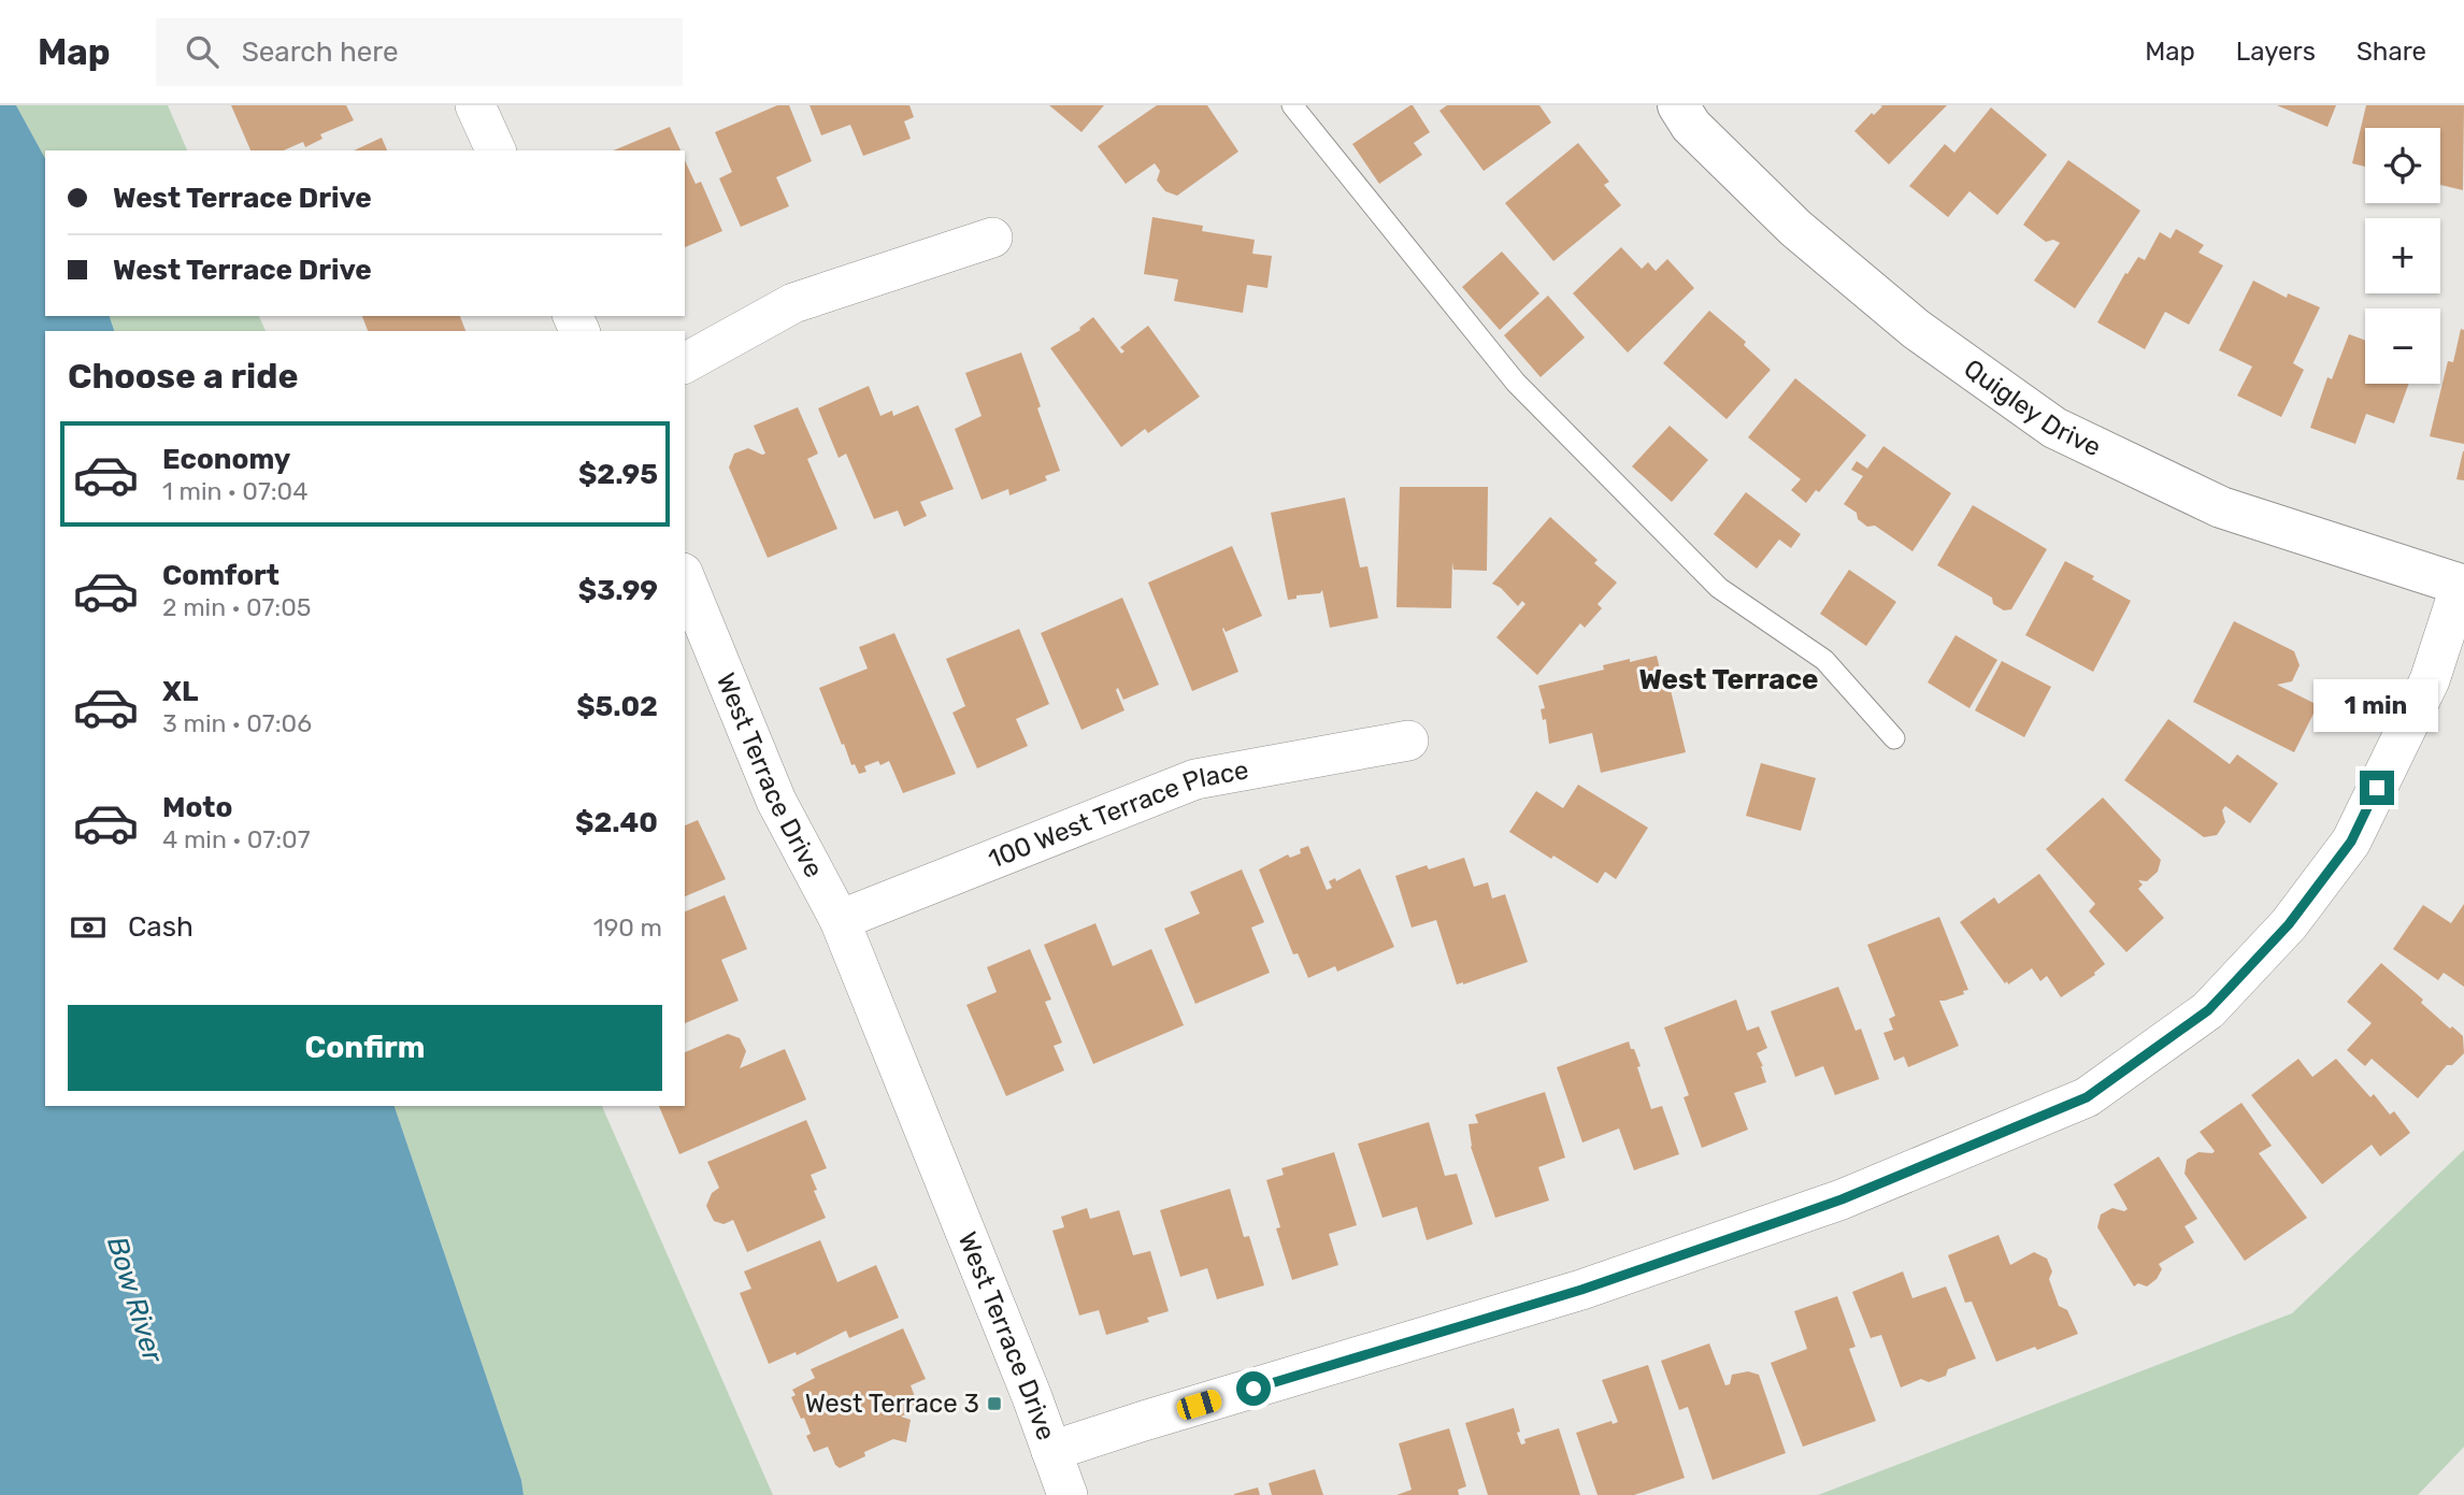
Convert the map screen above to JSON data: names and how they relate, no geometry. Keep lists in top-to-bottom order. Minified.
{"streets":{"street":["Quigley Drive","West Terrace Drive","100 West Terrace Place"]},"crossings":[["Quigley Drive","West Terrace Drive"],["West Terrace Drive","100 West Terrace Place"]],"districts":["West Terrace"],"water":["Bow River"],"places":{"transit":["West Terrace 3"]},"page":{"header":"Map","search":"Search here","nav":["Map","Layers","Share"],"map_buttons":["+","−"],"banner":["West Terrace Drive","West Terrace Drive"],"heading":"Choose a ride","list":[{"name":"Economy","note":"1 min · 07:04","value":"$2.95"},{"name":"Comfort","note":"2 min · 07:05","value":"$3.99"},{"name":"XL","note":"3 min · 07:06","value":"$5.02"},{"name":"Moto","note":"4 min · 07:07","value":"$2.40"}],"bubble":"1 min","pay":["Cash","190 m"],"buttons":"Confirm"}}
